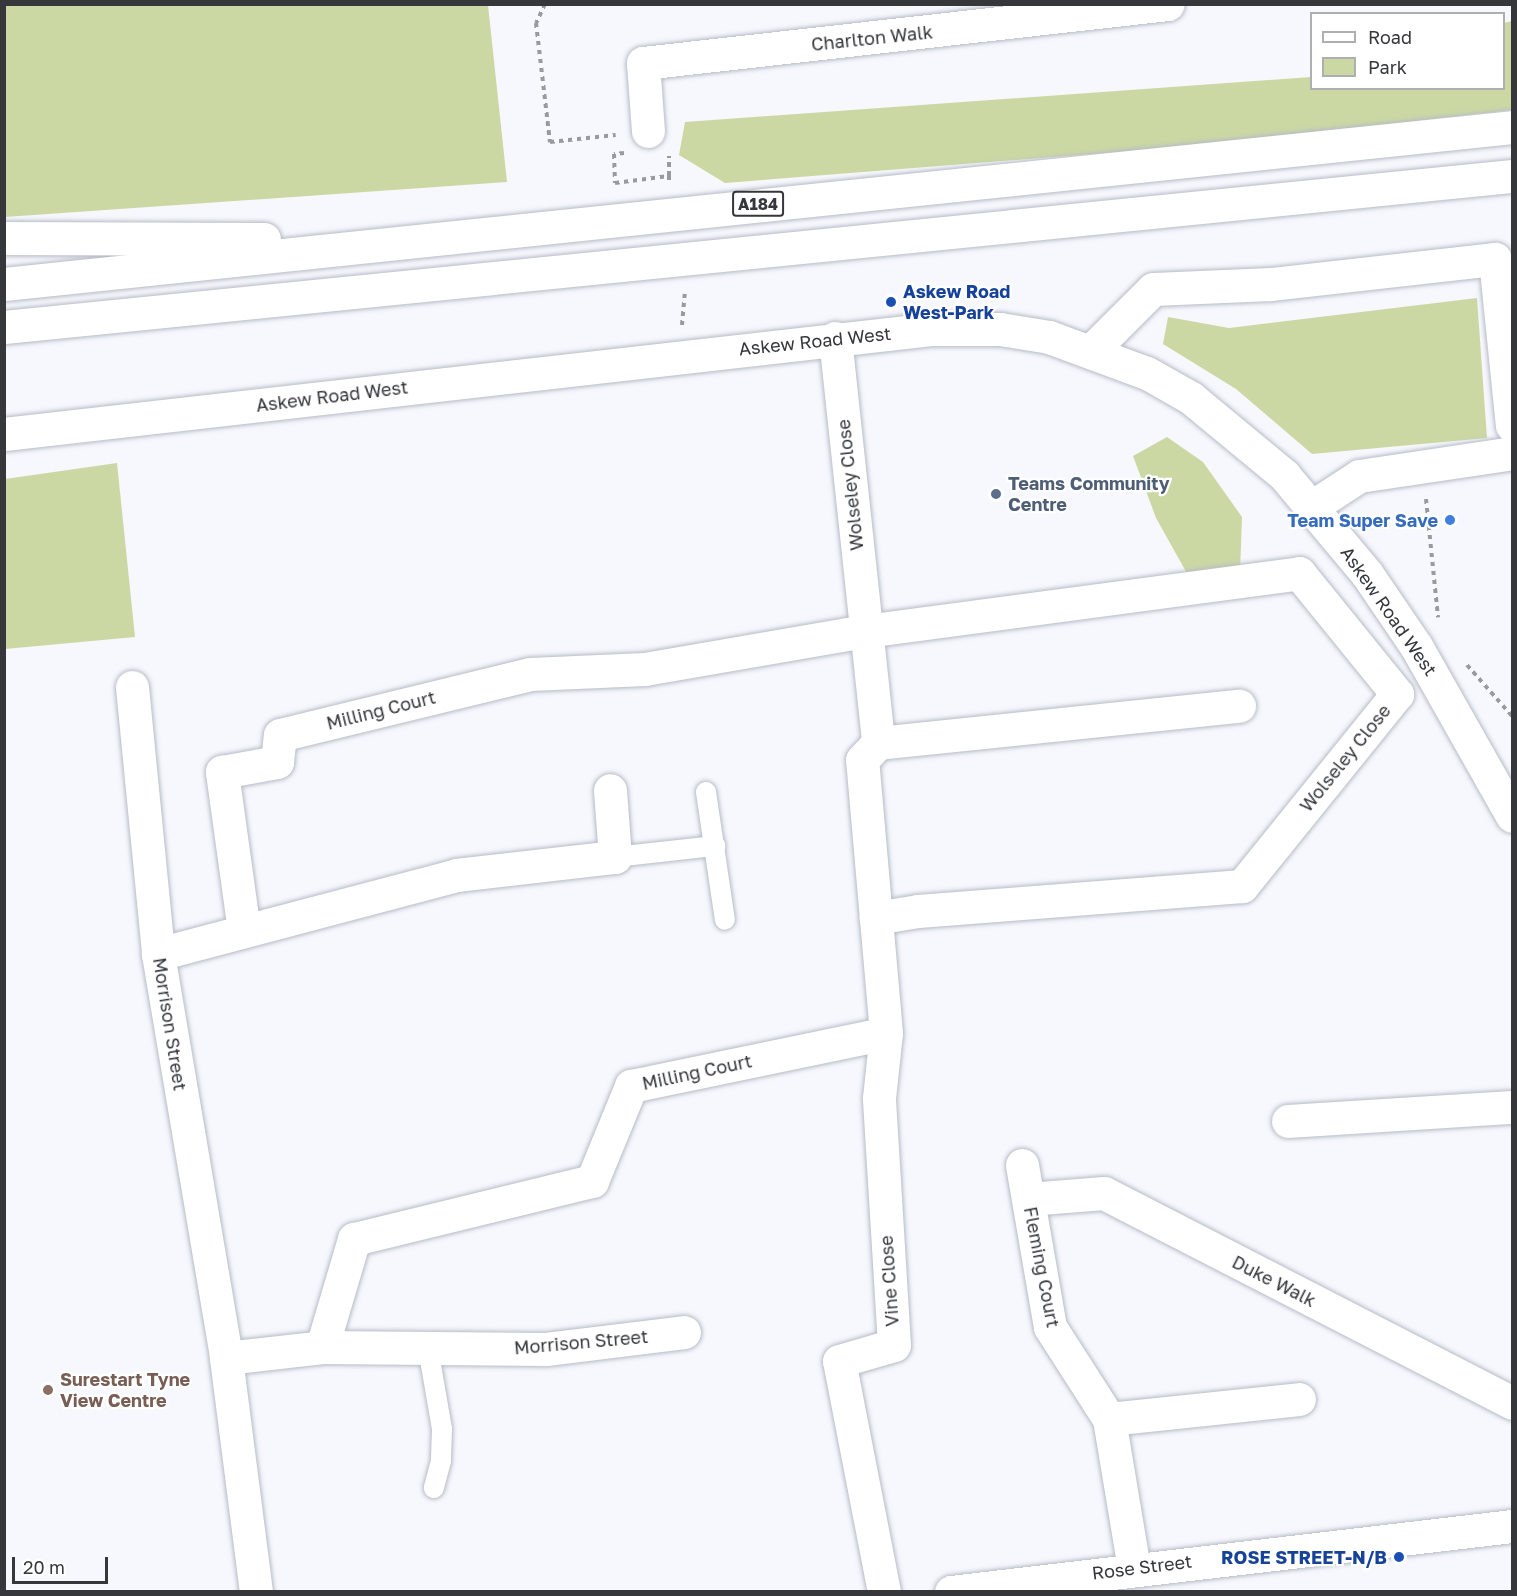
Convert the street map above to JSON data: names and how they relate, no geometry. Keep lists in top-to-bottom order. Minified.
{"streets":{"main road":["Charlton Walk","A184","Askew Road West","Wolseley Close","Milling Court","Morrison Street","Fleming Court","Vine Close","Duke Walk","Rose Street"]},"crossings":[["Askew Road West","Wolseley Close"],["Wolseley Close","Milling Court"],["Milling Court","Morrison Street"],["Milling Court","Vine Close"],["Fleming Court","Duke Walk"],["Fleming Court","Rose Street"]],"places":["Askew Road West-Park","Teams Community Centre","Team Super Save","Surestart Tyne View Centre","ROSE STREET-N/B"],"legend":["Road","Park"],"scale_bar":"20 m"}
